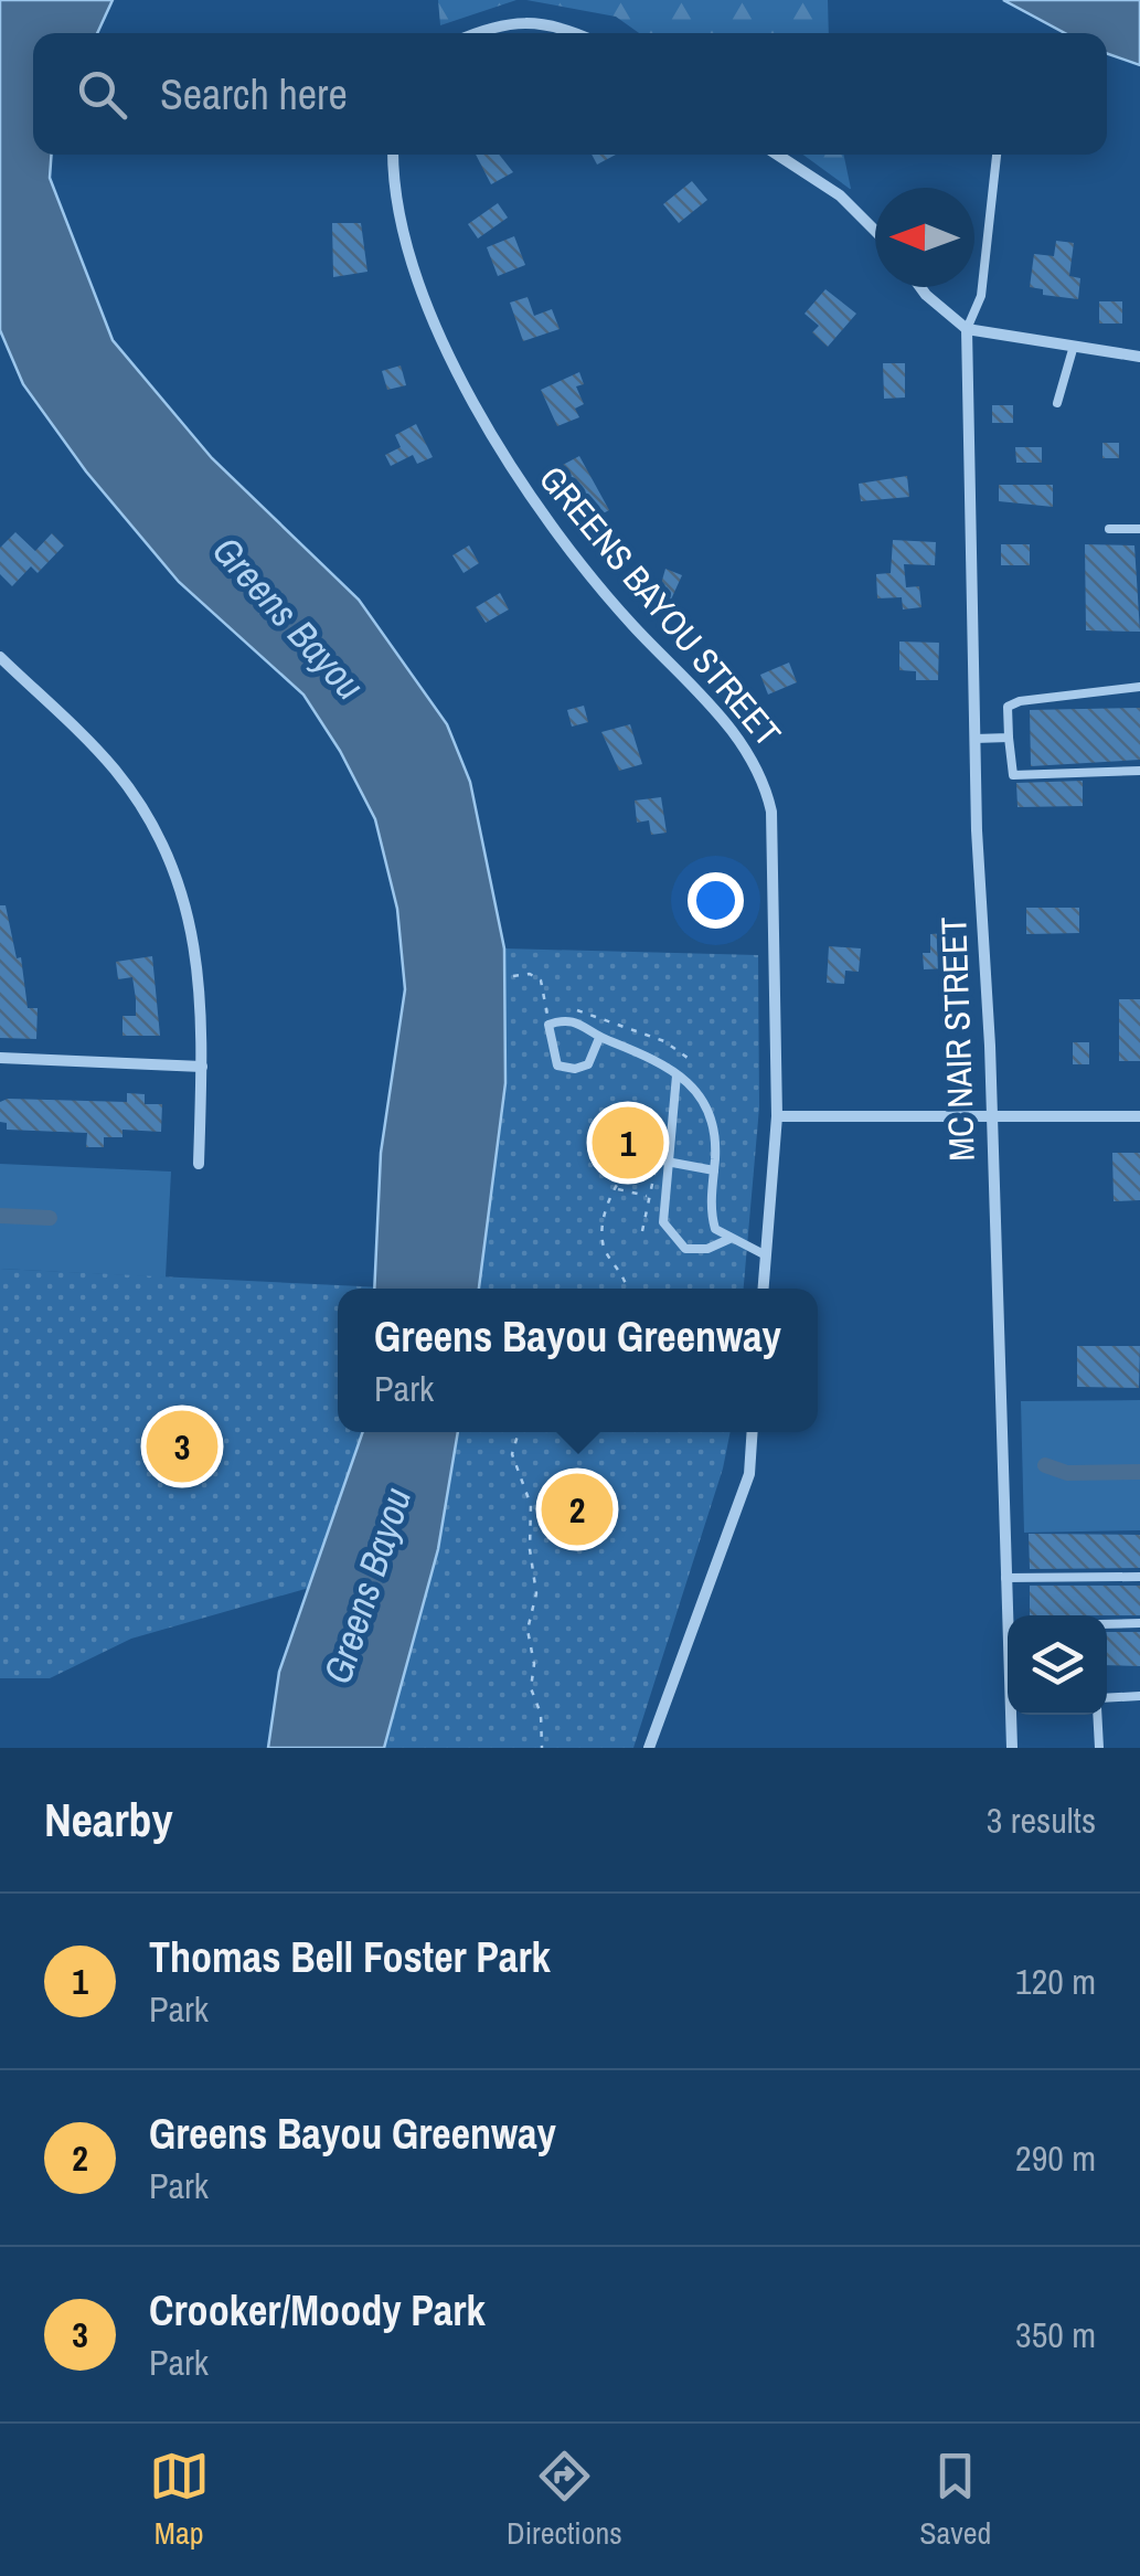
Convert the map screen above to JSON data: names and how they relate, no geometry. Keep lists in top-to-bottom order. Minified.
{"streets":{"street":["GREENS BAYOU STREET","MC NAIR STREET"]},"water":["Greens Bayou"],"north":"left","page":{"search":"Search here","pins":["1","3","2"],"popup":["Greens Bayou Greenway","Park"],"heading":["Nearby","3 results"],"list":[{"mark":"1","name":"Thomas Bell Foster Park","note":"Park","value":"120 m"},{"mark":"2","name":"Greens Bayou Greenway","note":"Park","value":"290 m"},{"mark":"3","name":"Crooker/Moody Park","note":"Park","value":"350 m"}],"nav":["Map","Directions","Saved"]}}
